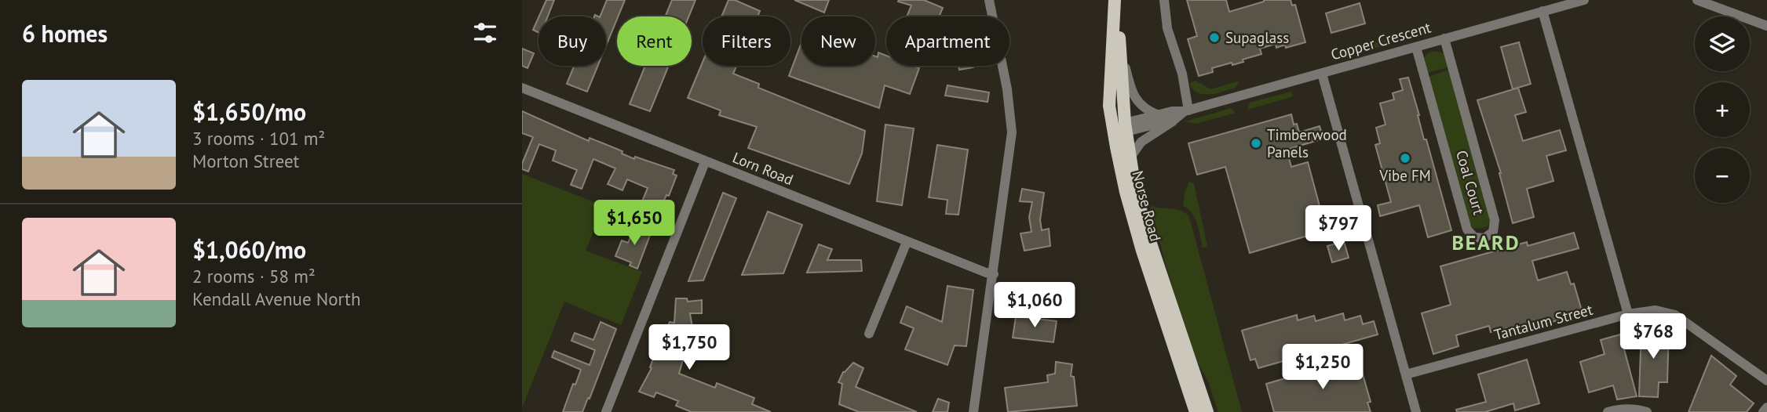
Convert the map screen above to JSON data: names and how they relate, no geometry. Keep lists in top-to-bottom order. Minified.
{"streets":{"main road":["Norse Road"],"street":["Copper Crescent","Lorn Road","Coal Court","Tantalum Street"]},"crossings":[["Copper Crescent","Coal Court"],["Copper Crescent","Norse Road"]],"districts":["BEARD"],"places":["Supaglass","Timberwood Panels","Vibe FM"],"page":{"heading":"6 homes","map_buttons":["+","−"],"chip":["Buy","Rent","Filters","New","Apartment"],"list":[{"name":"$1,650/mo","note":"3 rooms · 101 m² · Morton Street"},{"name":"$1,060/mo","note":"2 rooms · 58 m² · Kendall Avenue North"}],"price":["$1,650","$797","$1,060","$768","$1,750","$1,250"]}}
